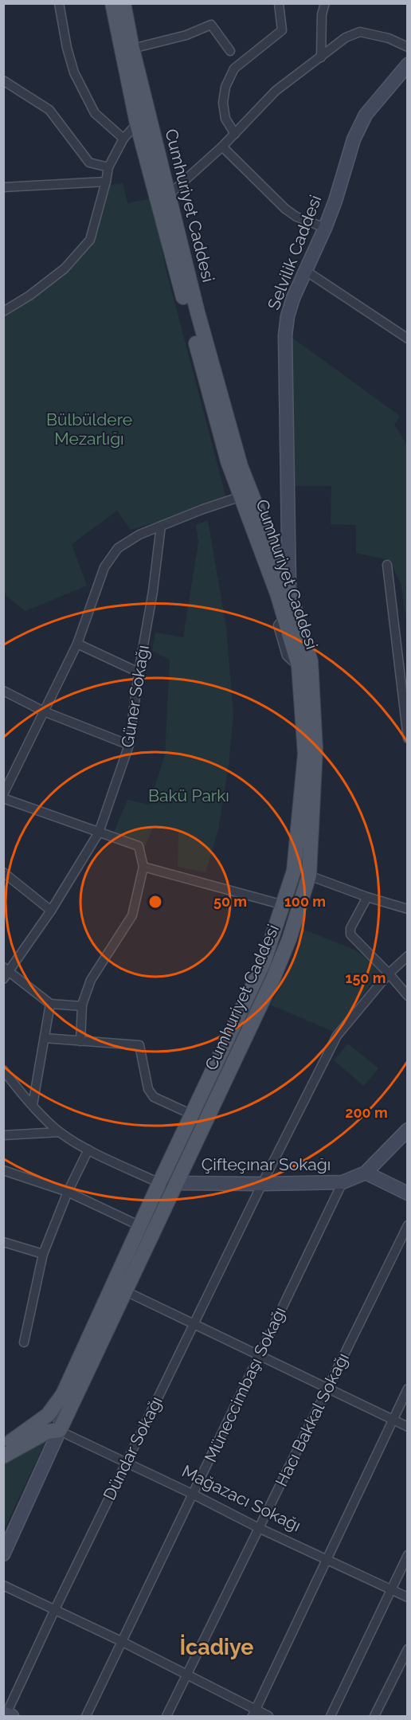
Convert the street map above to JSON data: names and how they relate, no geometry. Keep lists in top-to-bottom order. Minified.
{"streets":{"main road":["Cumhuriyet Caddesi"],"street":["Selvilik Caddesi","Güner Sokağı","Çifteçınar Sokağı","Müneccimbaşı Sokağı","Hacı Bakkal Sokağı","Dündar Sokağı","Mağazacı Sokağı"]},"crossings":[["Cumhuriyet Caddesi","Selvilik Caddesi"],["Cumhuriyet Caddesi","Çifteçınar Sokağı"],["Cumhuriyet Caddesi","Mağazacı Sokağı"],["Çifteçınar Sokağı","Müneccimbaşı Sokağı"],["Çifteçınar Sokağı","Dündar Sokağı"],["Müneccimbaşı Sokağı","Mağazacı Sokağı"],["Hacı Bakkal Sokağı","Mağazacı Sokağı"],["Dündar Sokağı","Mağazacı Sokağı"]],"districts":["İcadiye"],"parks":["Bülbüldere Mezarlığı","Bakü Parkı"],"rings":["50 m","100 m","150 m","200 m"]}
